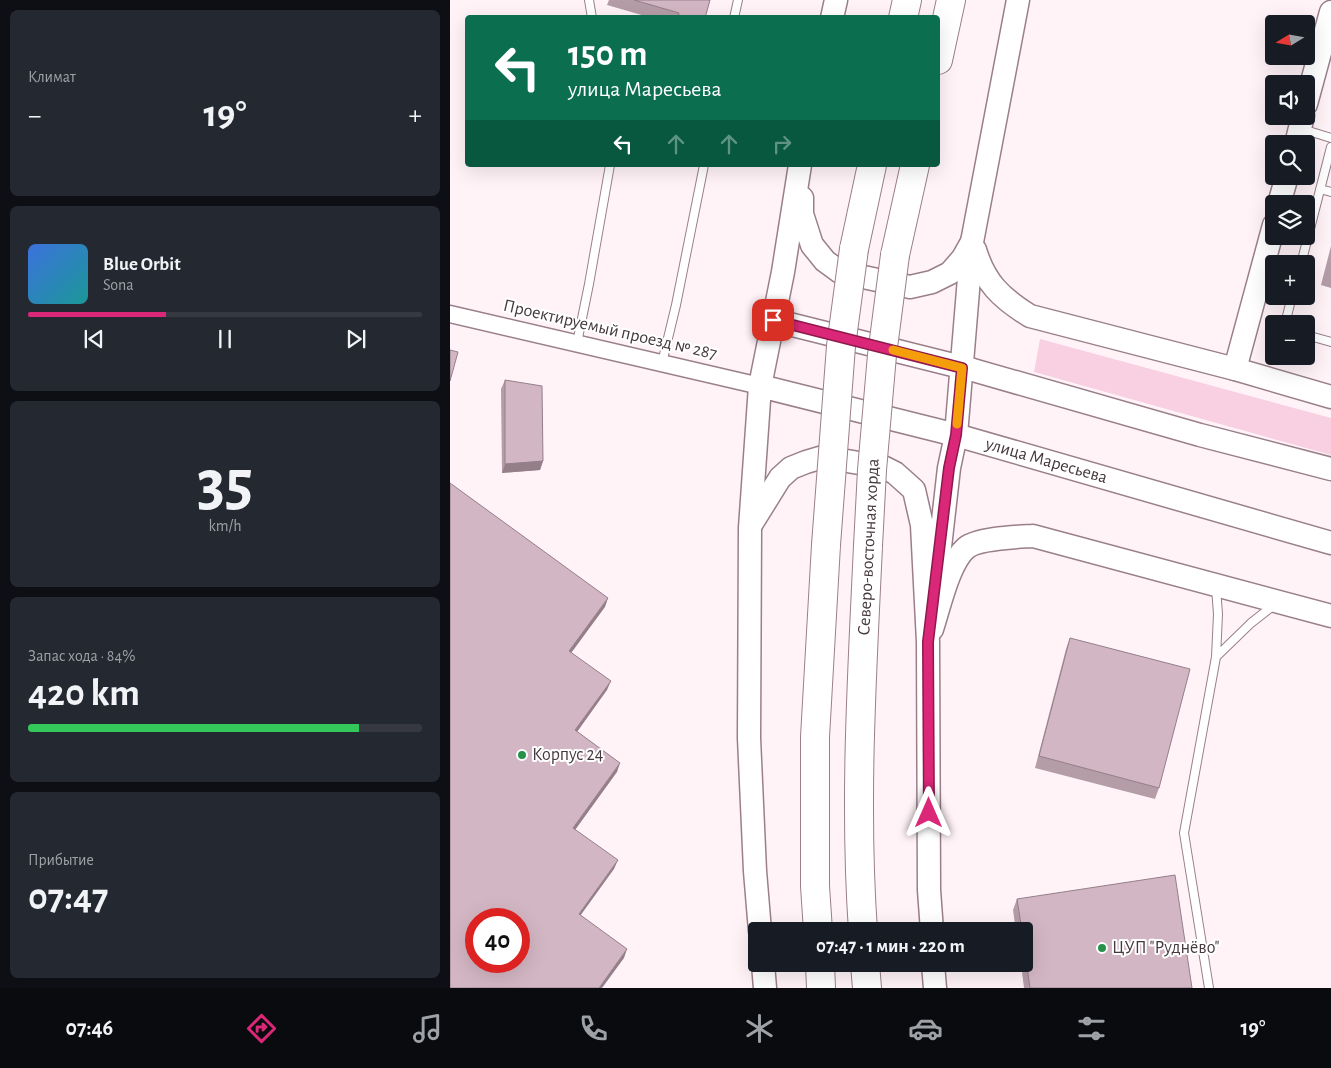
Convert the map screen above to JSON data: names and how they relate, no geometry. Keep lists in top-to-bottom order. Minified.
{"streets":{"highway":["Северо-восточная хорда"],"street":["Проектируемый проезд № 287","улица Маресьева"]},"crossings":[["Проектируемый проезд № 287","улица Маресьева"]],"places":["Корпус 24","ЦУП \"Руднёво\""],"north":"left","page":{"tile":["Климат",["35","km/h"],["Запас хода · 84%","420 km"],["Прибытие","07:47"]],"map_buttons":["+","−"],"turn":["150 m","улица Маресьева"],"heat":["−","19°","+"],"song":["Blue Orbit","Sona"],"limit":"40","trip":"07:47 · 1 мин · 220 m","tabs":["07:46","19°"]}}
